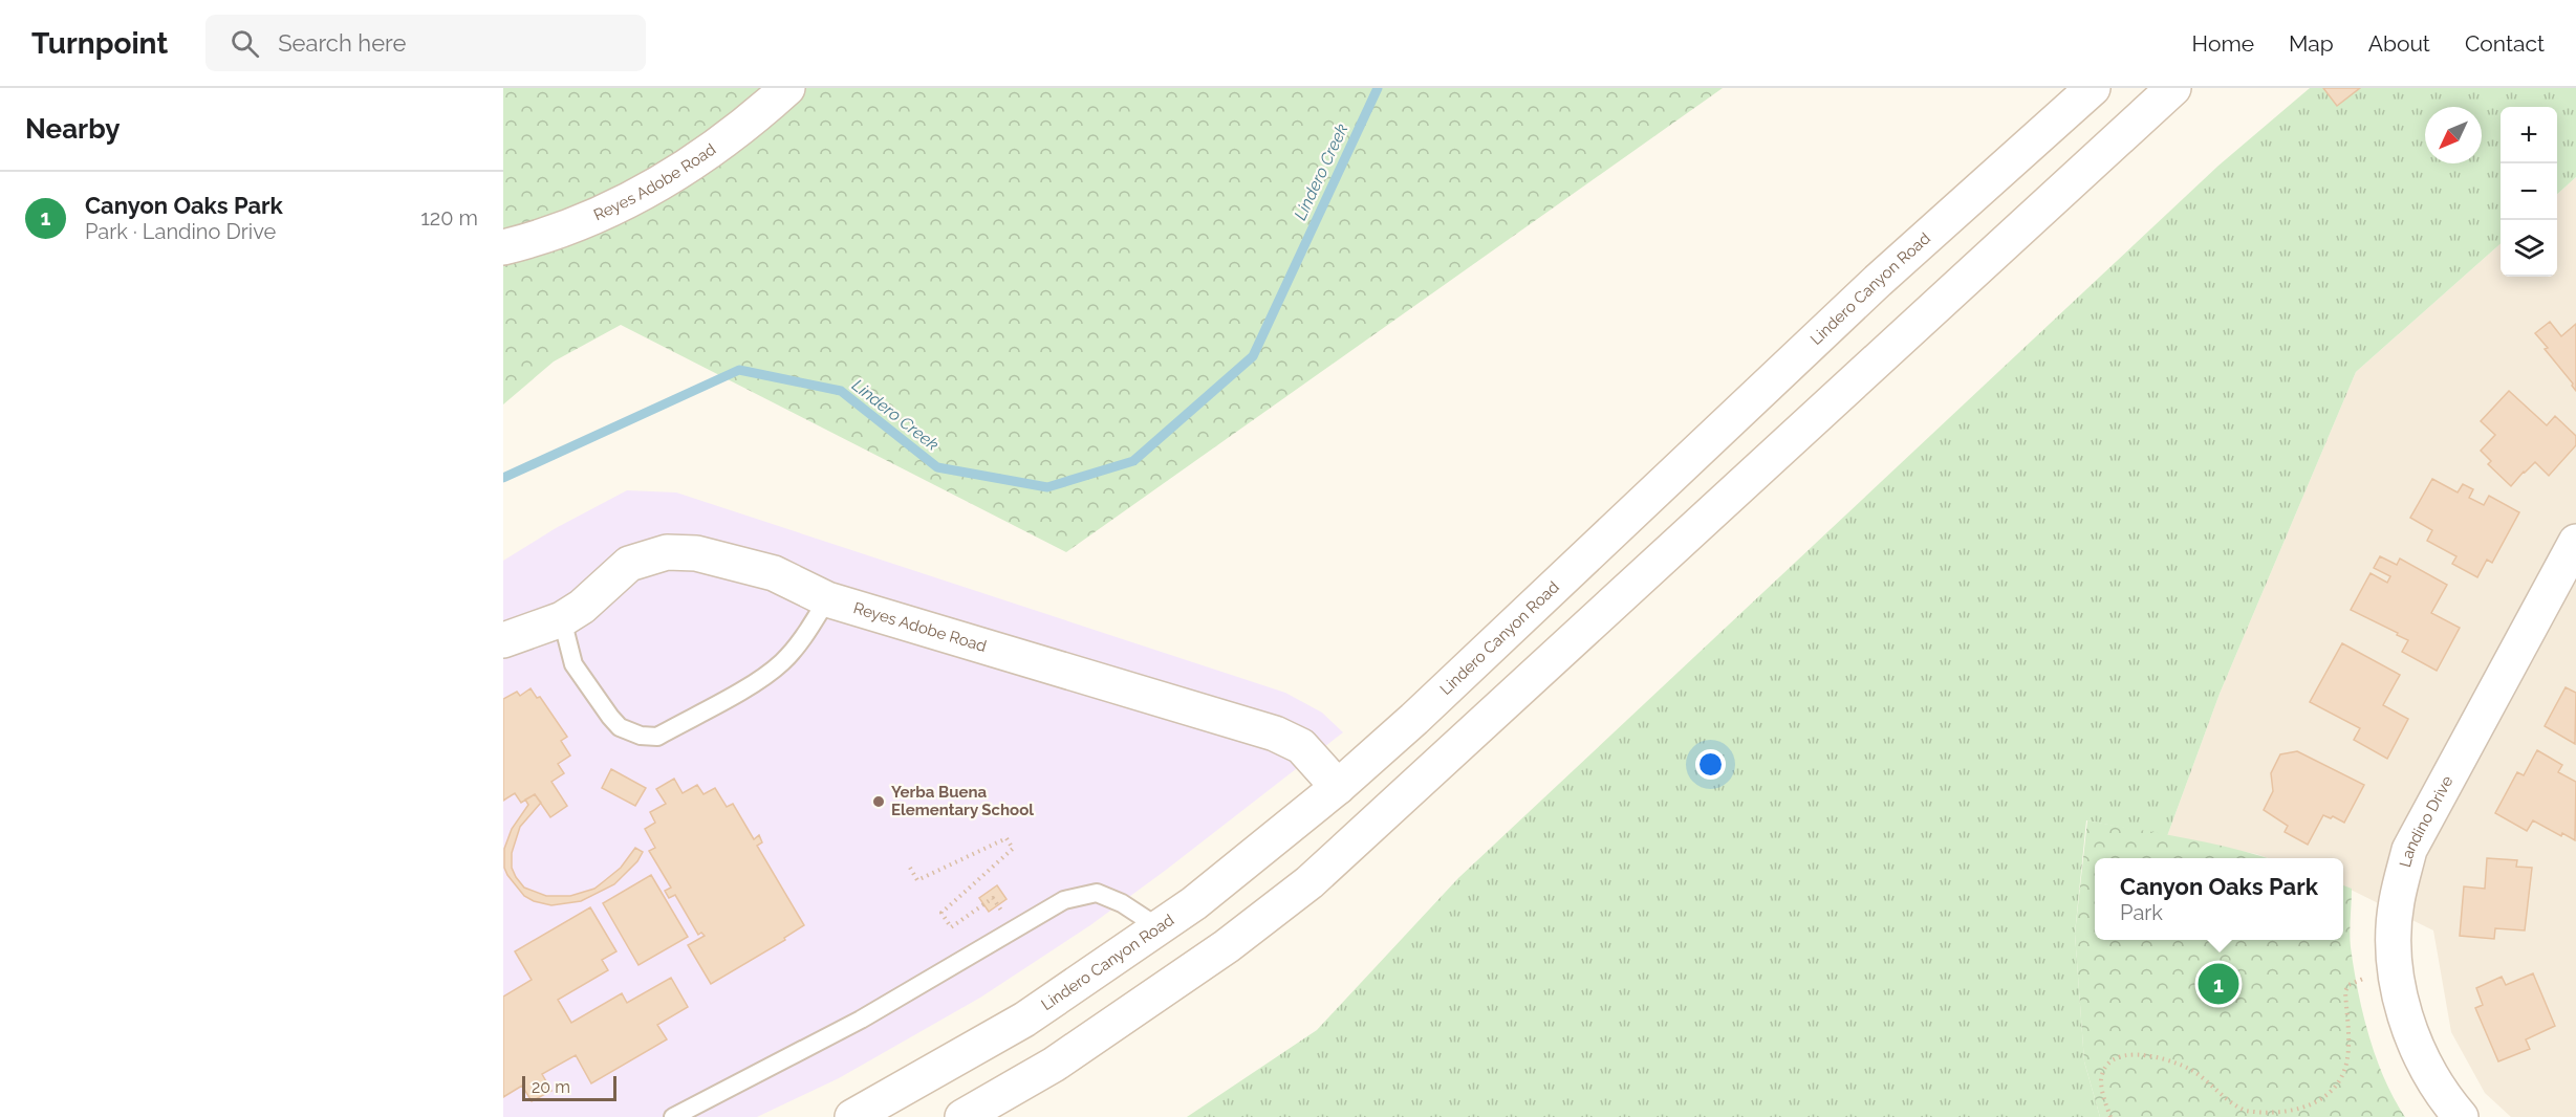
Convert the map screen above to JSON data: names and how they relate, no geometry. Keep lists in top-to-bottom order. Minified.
{"streets":{"main road":["Reyes Adobe Road","Lindero Canyon Road","Landino Drive"]},"crossings":[["Reyes Adobe Road","Lindero Canyon Road"]],"water":["Lindero Creek"],"places":["Yerba Buena Elementary School"],"scale_bar":"20 m","north":"bottom left","page":{"header":"Turnpoint","search":"Search here","nav":["Home","Map","About","Contact"],"heading":"Nearby","map_buttons":["+","−"],"list":[{"mark":"1","name":"Canyon Oaks Park","note":"Park · Landino Drive","value":"120 m"}],"popup":["Canyon Oaks Park","Park"],"pins":"1","scale":"20 m"}}
